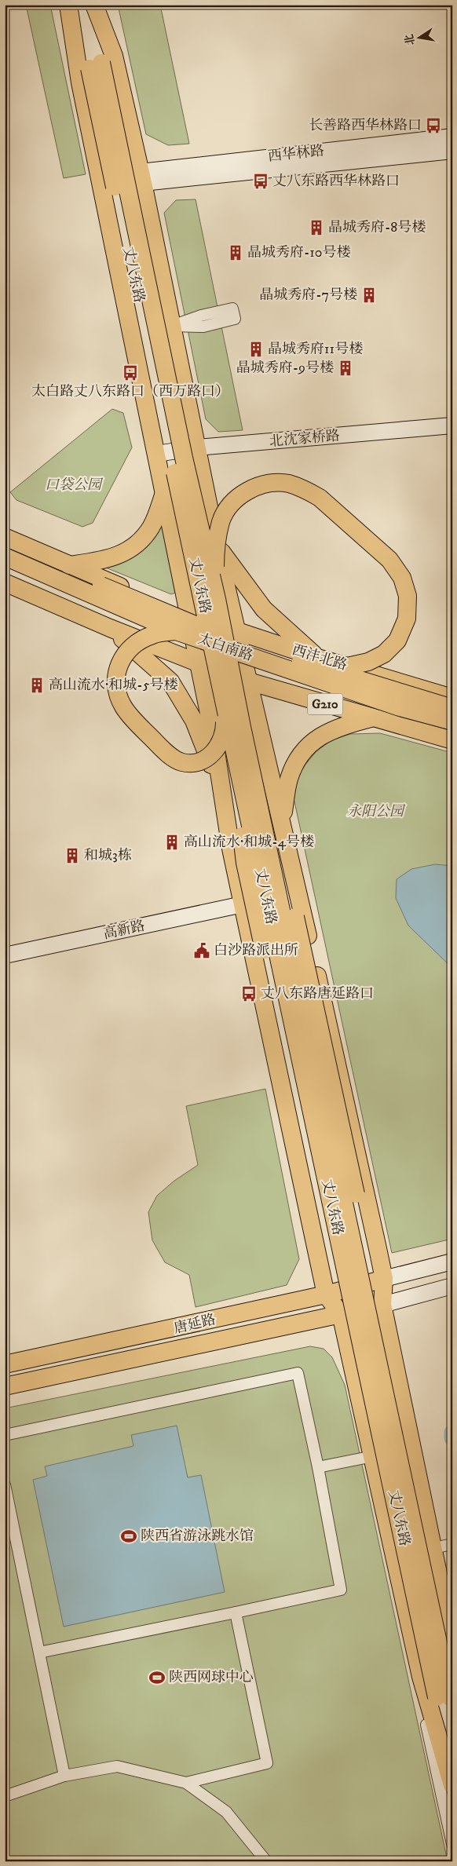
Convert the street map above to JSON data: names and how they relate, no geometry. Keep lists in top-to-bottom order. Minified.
{"streets":{"main road":["丈八东路","太白南路","西沣北路","G210","唐延路"],"street":["西华林路","北沈家桥路","高新路"]},"crossings":[["西华林路","丈八东路"],["丈八东路","北沈家桥路"],["丈八东路","西沣北路"],["丈八东路","G210"],["丈八东路","唐延路"],["太白南路","西沣北路"],["太白南路","G210"]],"parks":["口袋公园","永阳公园"],"places":{"bus stop":["长善路西华林路口","丈八东路西华林路口","太白路丈八东路口（西万路口）","丈八东路唐延路口"],"building":["晶城秀府-8号楼","晶城秀府-10号楼","晶城秀府-7号楼","晶城秀府11号楼","晶城秀府-9号楼","高山流水·和城-5号楼","高山流水·和城-4号楼","和城3栋"],"public building":["白沙路派出所"],"sports":["陕西省游泳跳水馆","陕西网球中心"]},"north":"left"}
